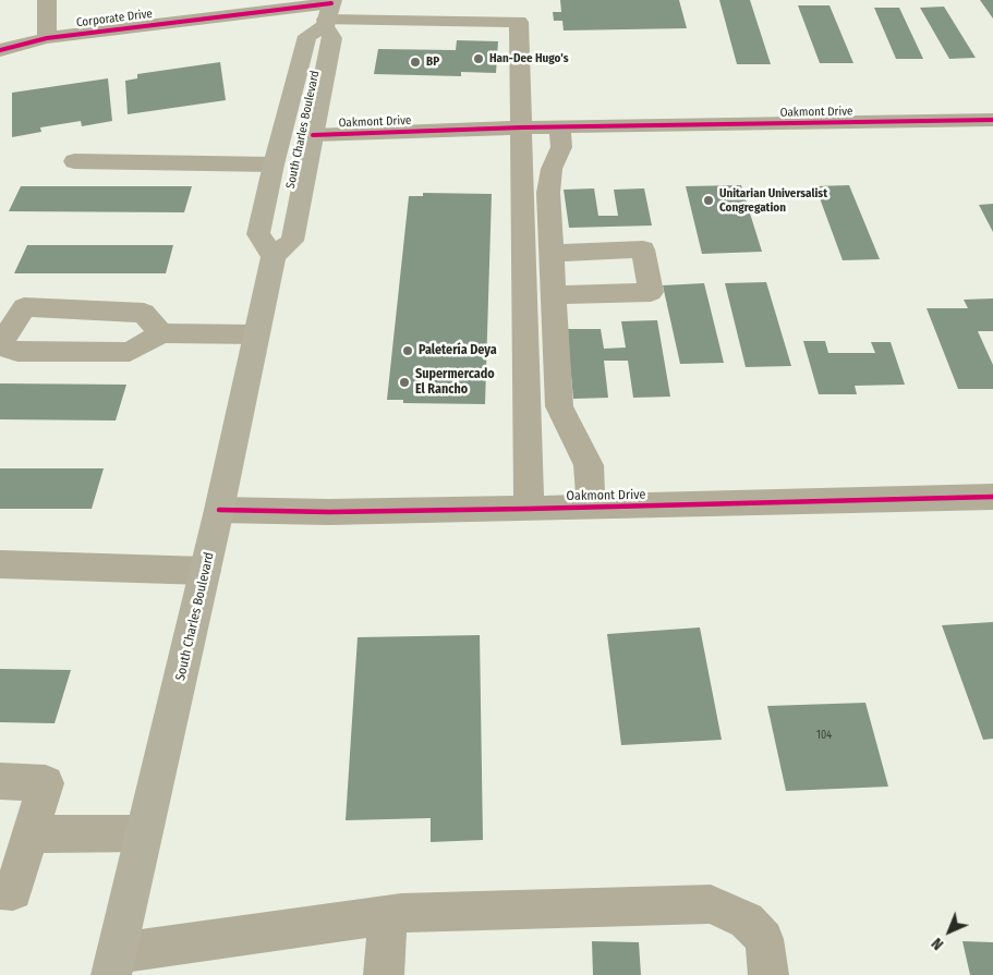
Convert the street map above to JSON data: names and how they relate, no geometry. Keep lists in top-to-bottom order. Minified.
{"streets":{"main road":["South Charles Boulevard"],"street":["Corporate Drive","Oakmont Drive"]},"crossings":[["Corporate Drive","Oakmont Drive"],["Corporate Drive","South Charles Boulevard"],["Oakmont Drive","South Charles Boulevard"]],"places":["Han-Dee Hugo's","BP","Unitarian Universalist Congregation","Paletería Deya","Supermercado El Rancho"],"house_numbers":["104"],"north":"bottom left"}
